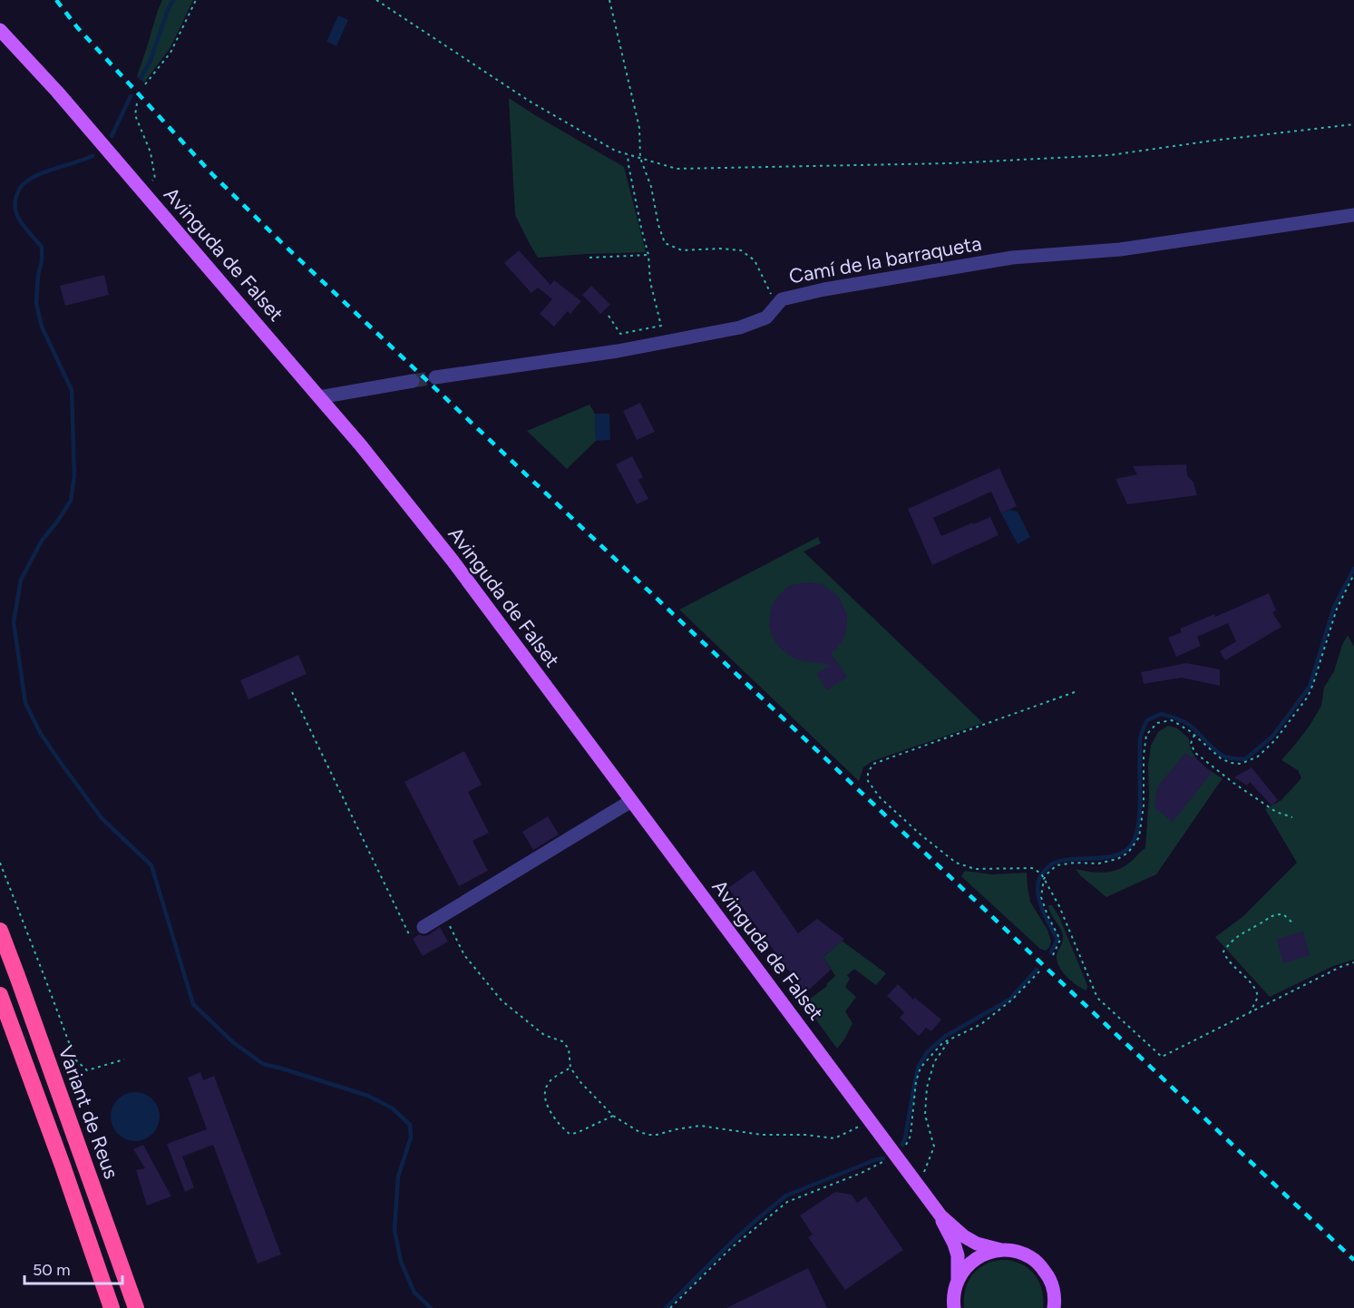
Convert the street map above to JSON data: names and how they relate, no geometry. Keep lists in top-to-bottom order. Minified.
{"streets":{"highway":["Variant de Reus"],"main road":["Avinguda de Falset"],"street":["Camí de la barraqueta"]},"scale_bar":"50 m"}
